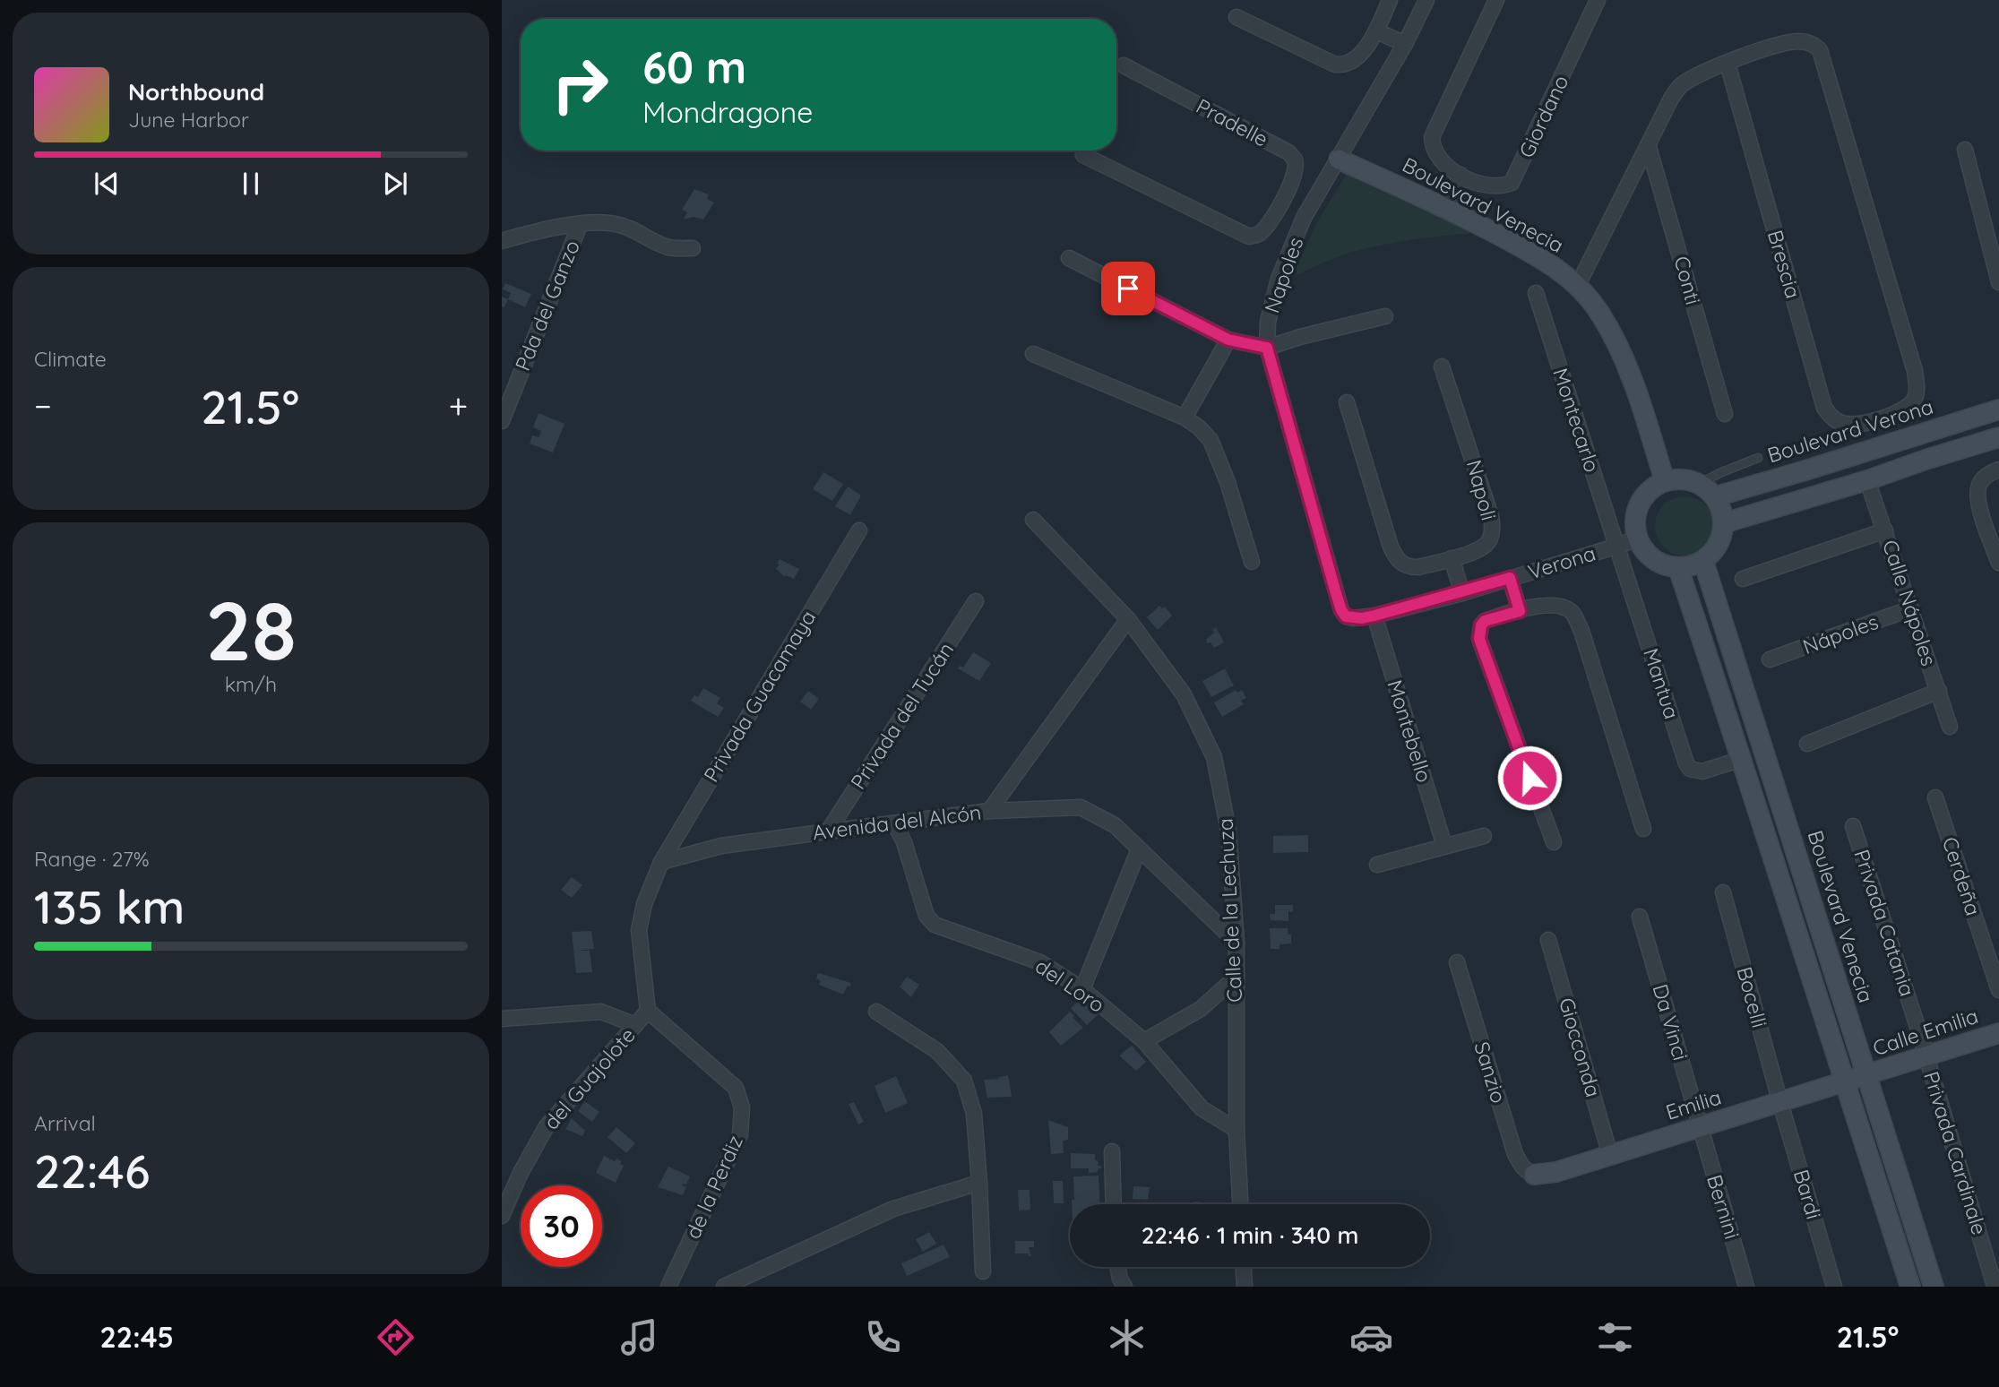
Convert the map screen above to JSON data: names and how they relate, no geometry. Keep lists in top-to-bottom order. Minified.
{"streets":{"street":["Giordano","Pradelle","Boulevard Venecia","Brescia","Napoles","Conti","Pda del Ganzo","Montecarlo","Boulevard Verona","Napoli","Verona","Calle Nápoles","Nápoles","Mantua","Privada Guacamaya","Privada del Tucán","Montebello","Avenida del Alcón","Cerdeña","Calle de la Lechuza","Privada Catania","del Loro","Bocelli","Da Vinci","Calle Emilia","Giocconda","Sanzio","del Guajolote","Emilia","Privada Cardinale","de la Perdiz","Bardi","Bernini"]},"crossings":[["Boulevard Venecia","Napoles"],["Boulevard Venecia","Boulevard Verona"],["Boulevard Venecia","Verona"],["Boulevard Venecia","Calle Emilia"],["Boulevard Venecia","Emilia"],["Napoles","Verona"],["Montecarlo","Verona"],["Montecarlo","Mantua"],["Boulevard Verona","Verona"],["Verona","Mantua"],["Verona","Montebello"],["Calle Nápoles","Nápoles"],["Privada Guacamaya","Avenida del Alcón"],["Privada del Tucán","Avenida del Alcón"],["Avenida del Alcón","Calle de la Lechuza"],["Avenida del Alcón","del Loro"],["Calle de la Lechuza","del Loro"],["Privada Catania","Calle Emilia"],["Privada Catania","Privada Cardinale"],["Bocelli","Emilia"],["Bocelli","Bardi"],["Da Vinci","Emilia"],["Da Vinci","Bernini"],["Calle Emilia","Emilia"],["Calle Emilia","Privada Cardinale"],["Giocconda","Emilia"],["Sanzio","Emilia"],["del Guajolote","de la Perdiz"],["Emilia","Bardi"],["Emilia","Bernini"]],"page":{"turn":["60 m","Mondragone"],"song":["Northbound","June Harbor"],"tile":["Climate",["28","km/h"],["Range · 27%","135 km"],["Arrival","22:46"]],"heat":["−","21.5°","+"],"limit":"30","trip":"22:46 · 1 min · 340 m","tabs":["22:45","21.5°"]}}
